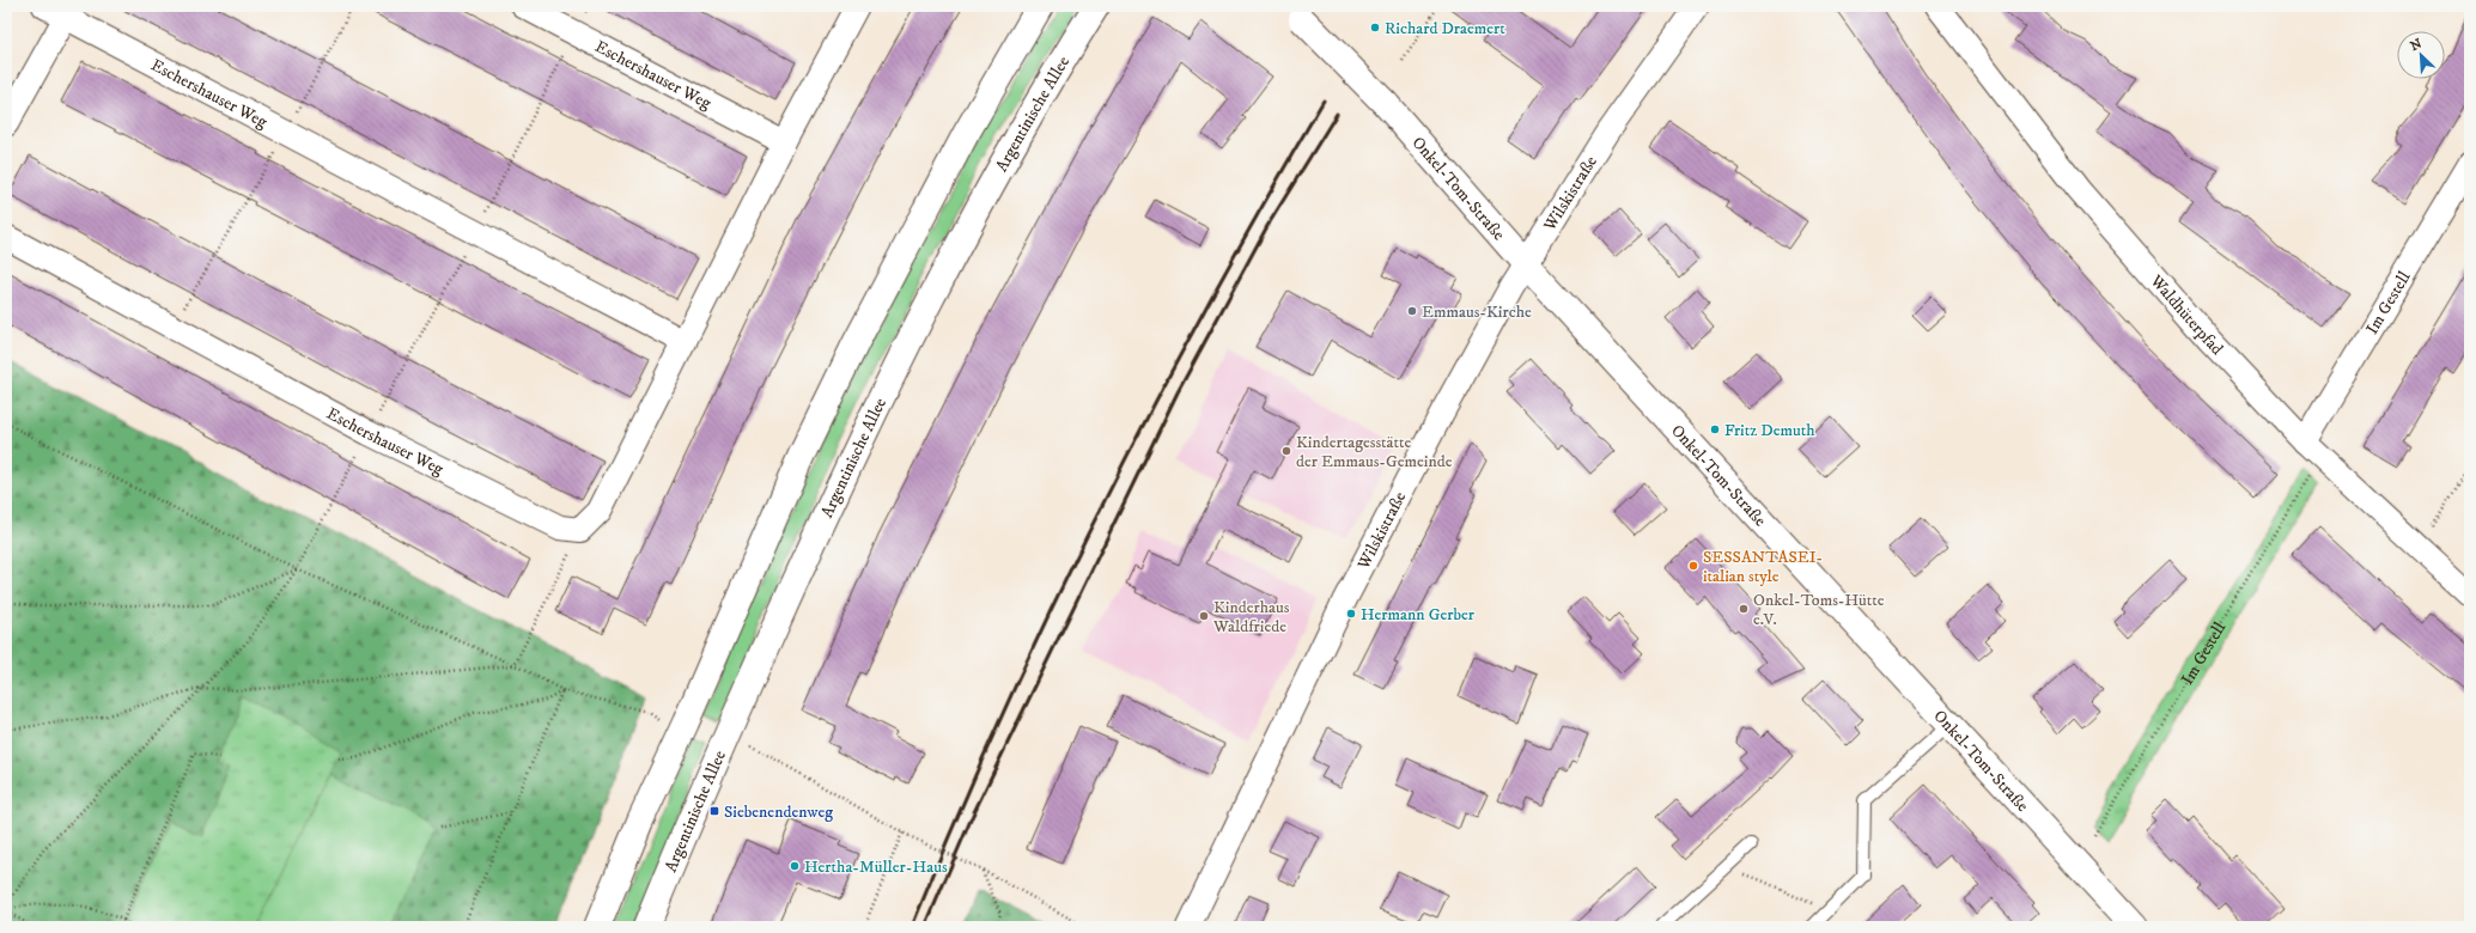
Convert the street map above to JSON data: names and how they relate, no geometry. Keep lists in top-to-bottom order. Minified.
{"streets":{"main road":["Argentinische Allee","Onkel-Tom-Straße"],"street":["Eschershauser Weg","Wilskistraße","Im Gestell","Waldhüterpfad"]},"crossings":[["Onkel-Tom-Straße","Wilskistraße"],["Im Gestell","Waldhüterpfad"]],"places":{"other":["Richard Draemert","Emmaus-Kirche","Fritz Demuth","Kindertagesstätte der Emmaus-Gemeinde","SESSANTASEI- italian style","Onkel-Toms-Hütte e.V.","Hermann Gerber","Kinderhaus Waldfriede","Hertha-Müller-Haus"],"transit":["Siebenendenweg"]},"north":"top left"}
